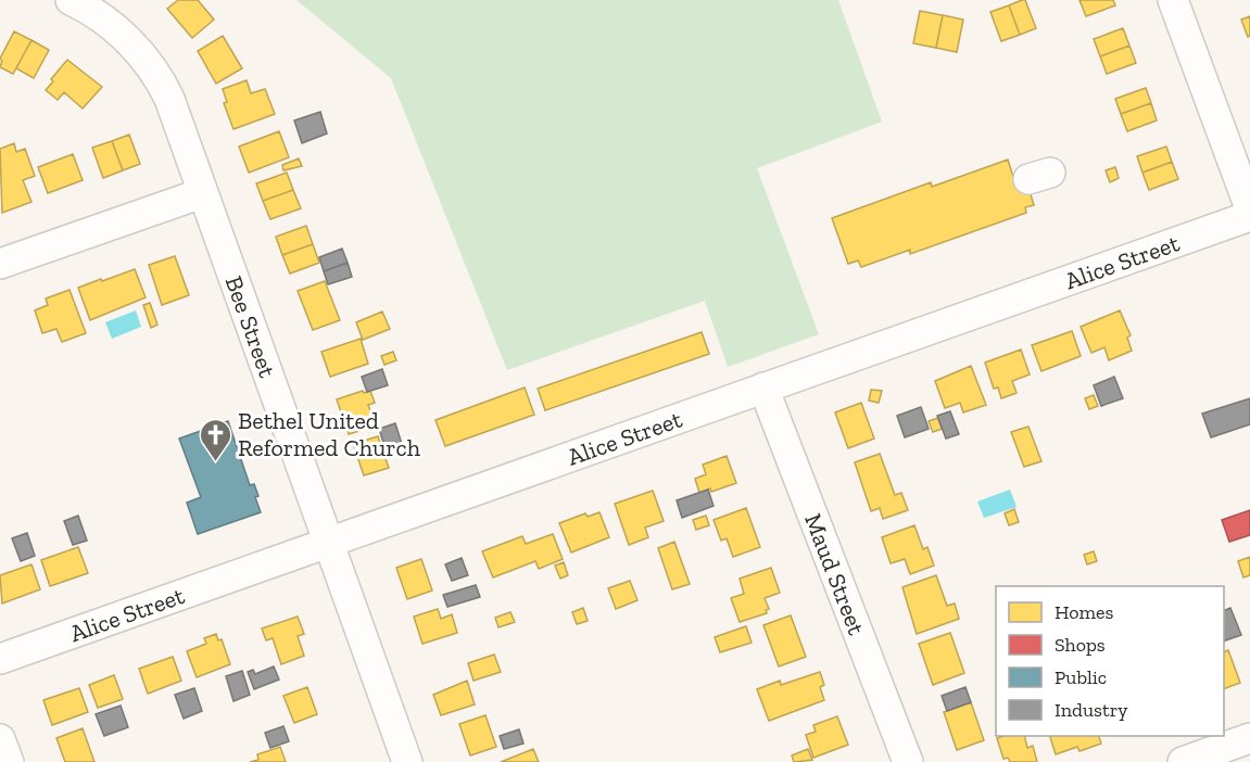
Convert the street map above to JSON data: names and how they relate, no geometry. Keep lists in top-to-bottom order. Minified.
{"streets":{"street":["Alice Street","Bee Street","Maud Street"]},"crossings":[["Alice Street","Bee Street"],["Alice Street","Maud Street"]],"places":{"church":["Bethel United Reformed Church"]},"legend":["Homes","Shops","Public","Industry"]}
